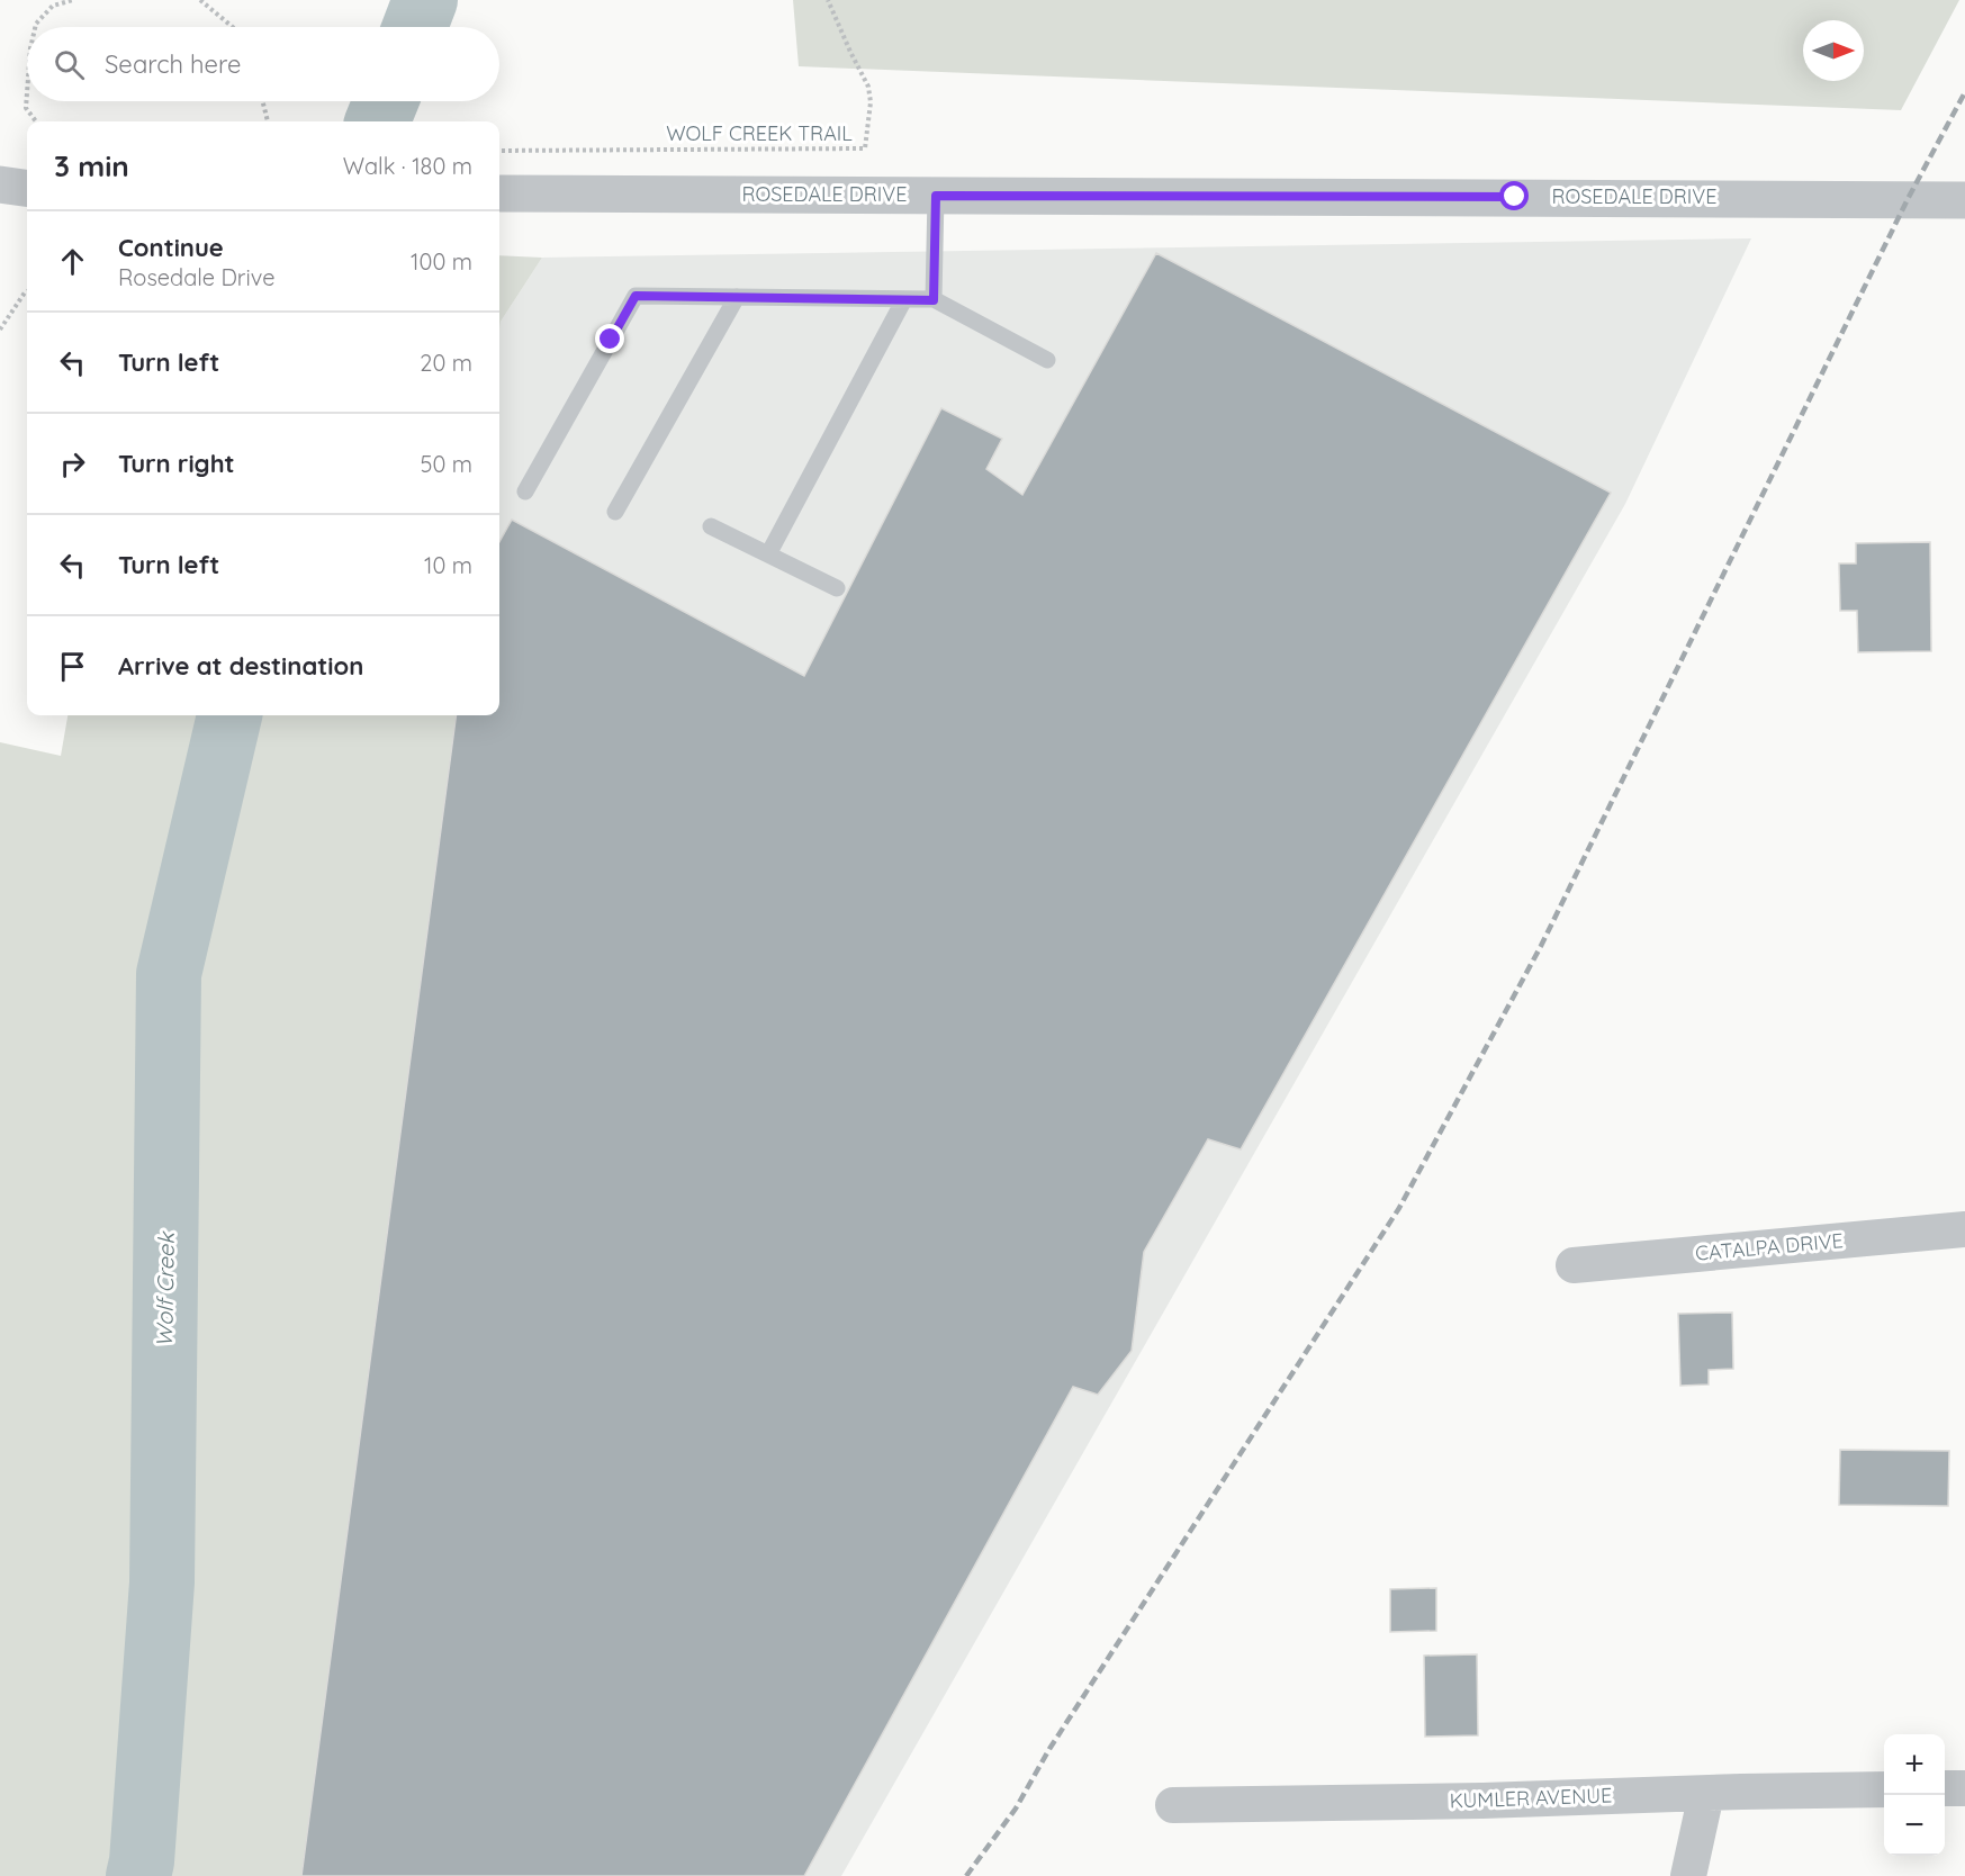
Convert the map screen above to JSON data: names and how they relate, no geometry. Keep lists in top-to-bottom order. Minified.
{"streets":{"street":["ROSEDALE DRIVE","CATALPA DRIVE","KUMLER AVENUE"],"path":["WOLF CREEK TRAIL"]},"water":["Wolf Creek"],"north":"right","page":{"search":"Search here","heading":["3 min","Walk · 180 m"],"list":[["Continue","Rosedale Drive","100 m"],["Turn left","20 m"],["Turn right","50 m"],["Turn left","10 m"],"Arrive at destination"],"map_buttons":["+","−"]}}
